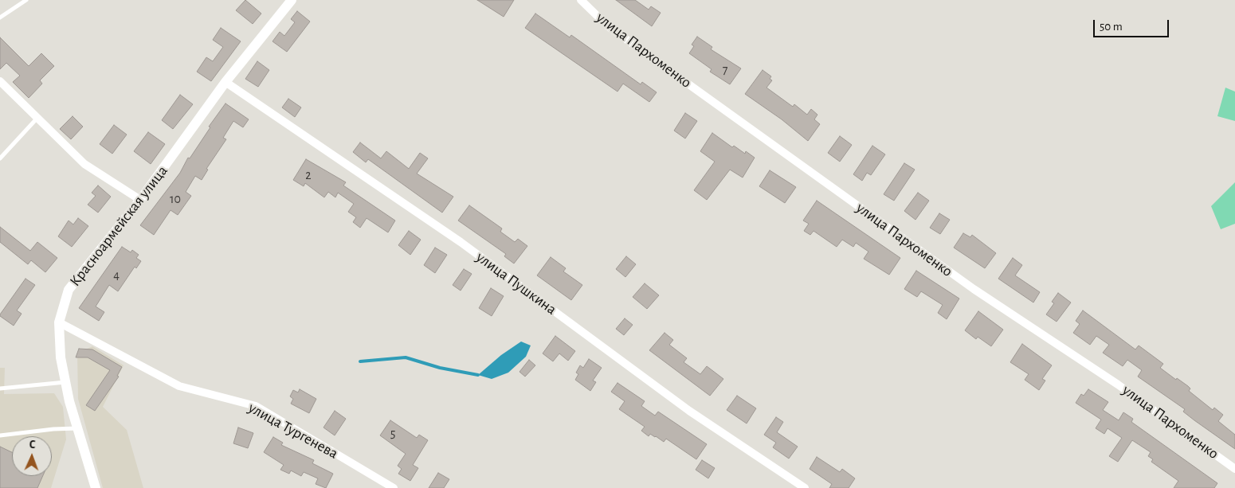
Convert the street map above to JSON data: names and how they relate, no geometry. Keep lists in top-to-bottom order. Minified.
{"streets":{"street":["улица Пархоменко","Красноармейская улица","улица Пушкина","улица Тургенева"]},"crossings":[["Красноармейская улица","улица Пушкина"],["Красноармейская улица","улица Тургенева"]],"house_numbers":["7","2","10","4","5"],"scale_bar":"50 m","north":"top"}
